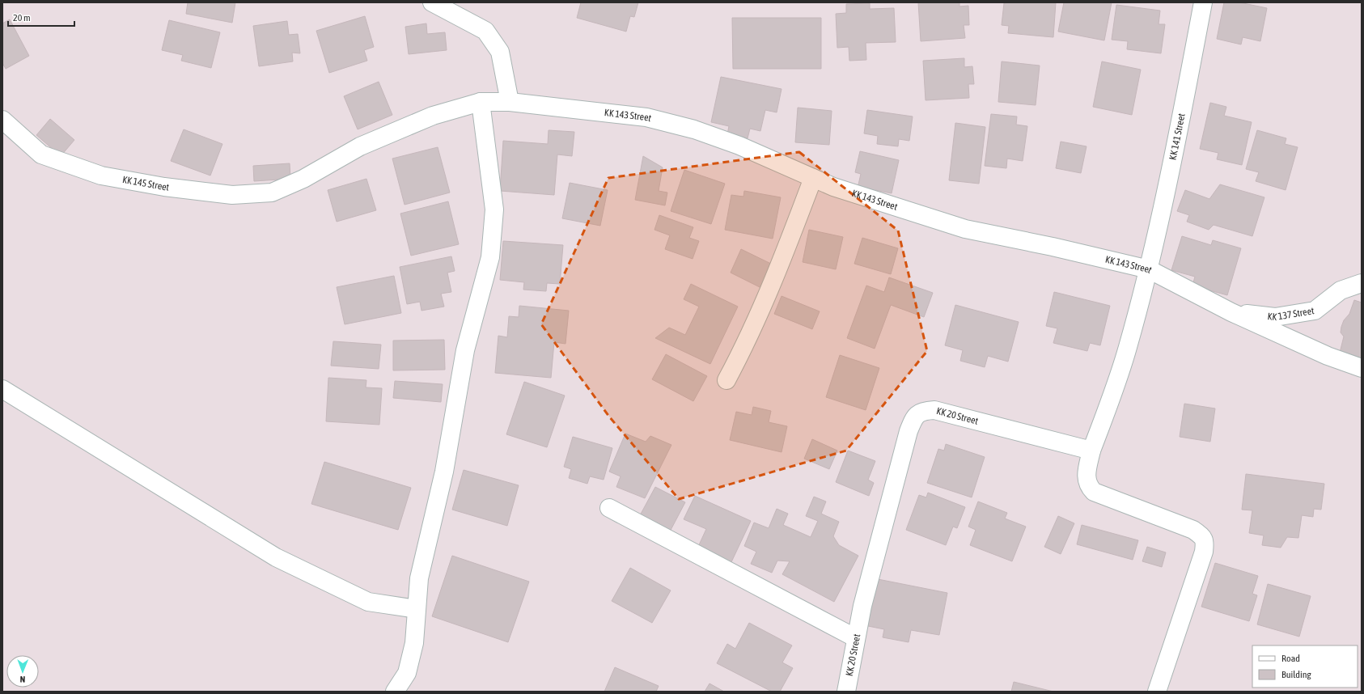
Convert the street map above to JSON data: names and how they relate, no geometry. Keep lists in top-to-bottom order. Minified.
{"streets":{"street":["KK 143 Street","KK 141 Street","KK 145 Street","KK 137 Street","KK 20 Street"]},"crossings":[["KK 143 Street","KK 141 Street"],["KK 143 Street","KK 145 Street"],["KK 143 Street","KK 137 Street"]],"legend":["Road","Building"],"scale_bar":"20 m","north":"bottom"}
